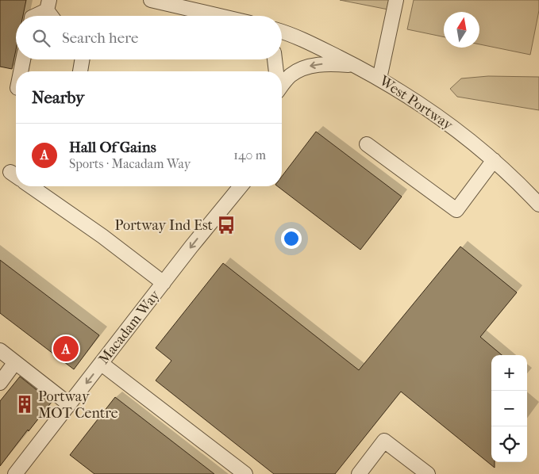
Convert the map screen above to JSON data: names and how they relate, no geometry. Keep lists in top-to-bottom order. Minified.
{"streets":{"street":["West Portway","Macadam Way"]},"one_way":["Macadam Way"],"places":{"bus stop":["Portway Ind Est"],"building":["Portway MOT Centre"]},"north":"top","page":{"search":"Search here","heading":"Nearby","list":[{"mark":"A","name":"Hall Of Gains","note":"Sports · Macadam Way","value":"140 m"}],"pins":"A","map_buttons":["+","−"]}}
